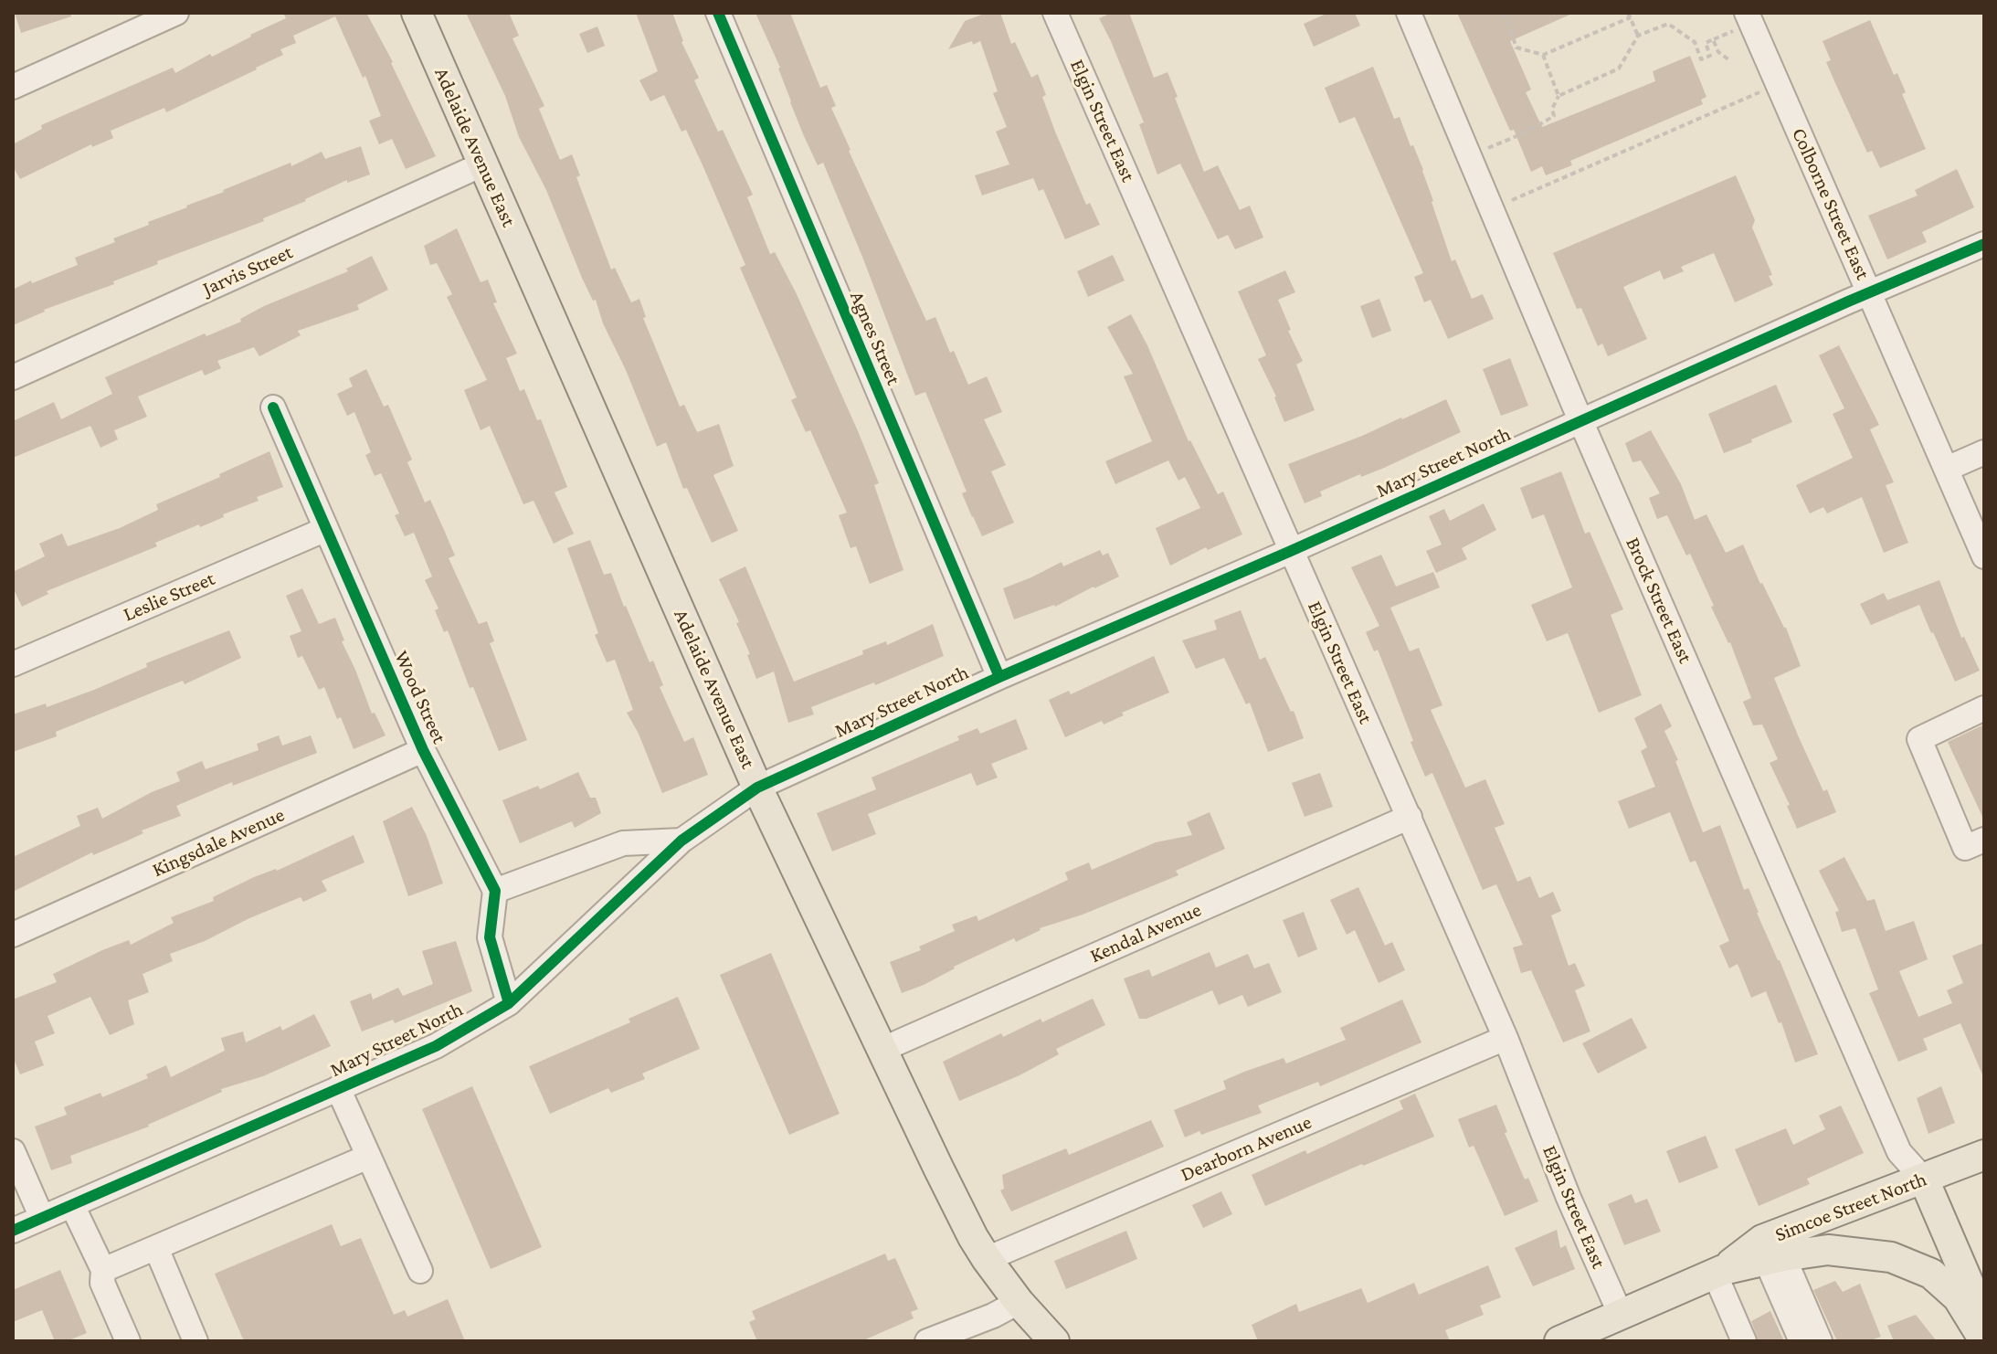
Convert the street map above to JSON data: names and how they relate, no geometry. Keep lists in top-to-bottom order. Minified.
{"streets":{"main road":["Adelaide Avenue East","Simcoe Street North"],"street":["Elgin Street East","Colborne Street East","Jarvis Street","Agnes Street","Mary Street North","Leslie Street","Brock Street East","Wood Street","Kingsdale Avenue","Kendal Avenue","Dearborn Avenue"]},"crossings":[["Elgin Street East","Mary Street North"],["Elgin Street East","Kendal Avenue"],["Elgin Street East","Dearborn Avenue"],["Elgin Street East","Simcoe Street North"],["Adelaide Avenue East","Jarvis Street"],["Adelaide Avenue East","Mary Street North"],["Adelaide Avenue East","Kendal Avenue"],["Adelaide Avenue East","Dearborn Avenue"],["Colborne Street East","Mary Street North"],["Agnes Street","Mary Street North"],["Mary Street North","Brock Street East"],["Leslie Street","Wood Street"],["Brock Street East","Simcoe Street North"],["Wood Street","Kingsdale Avenue"]]}
